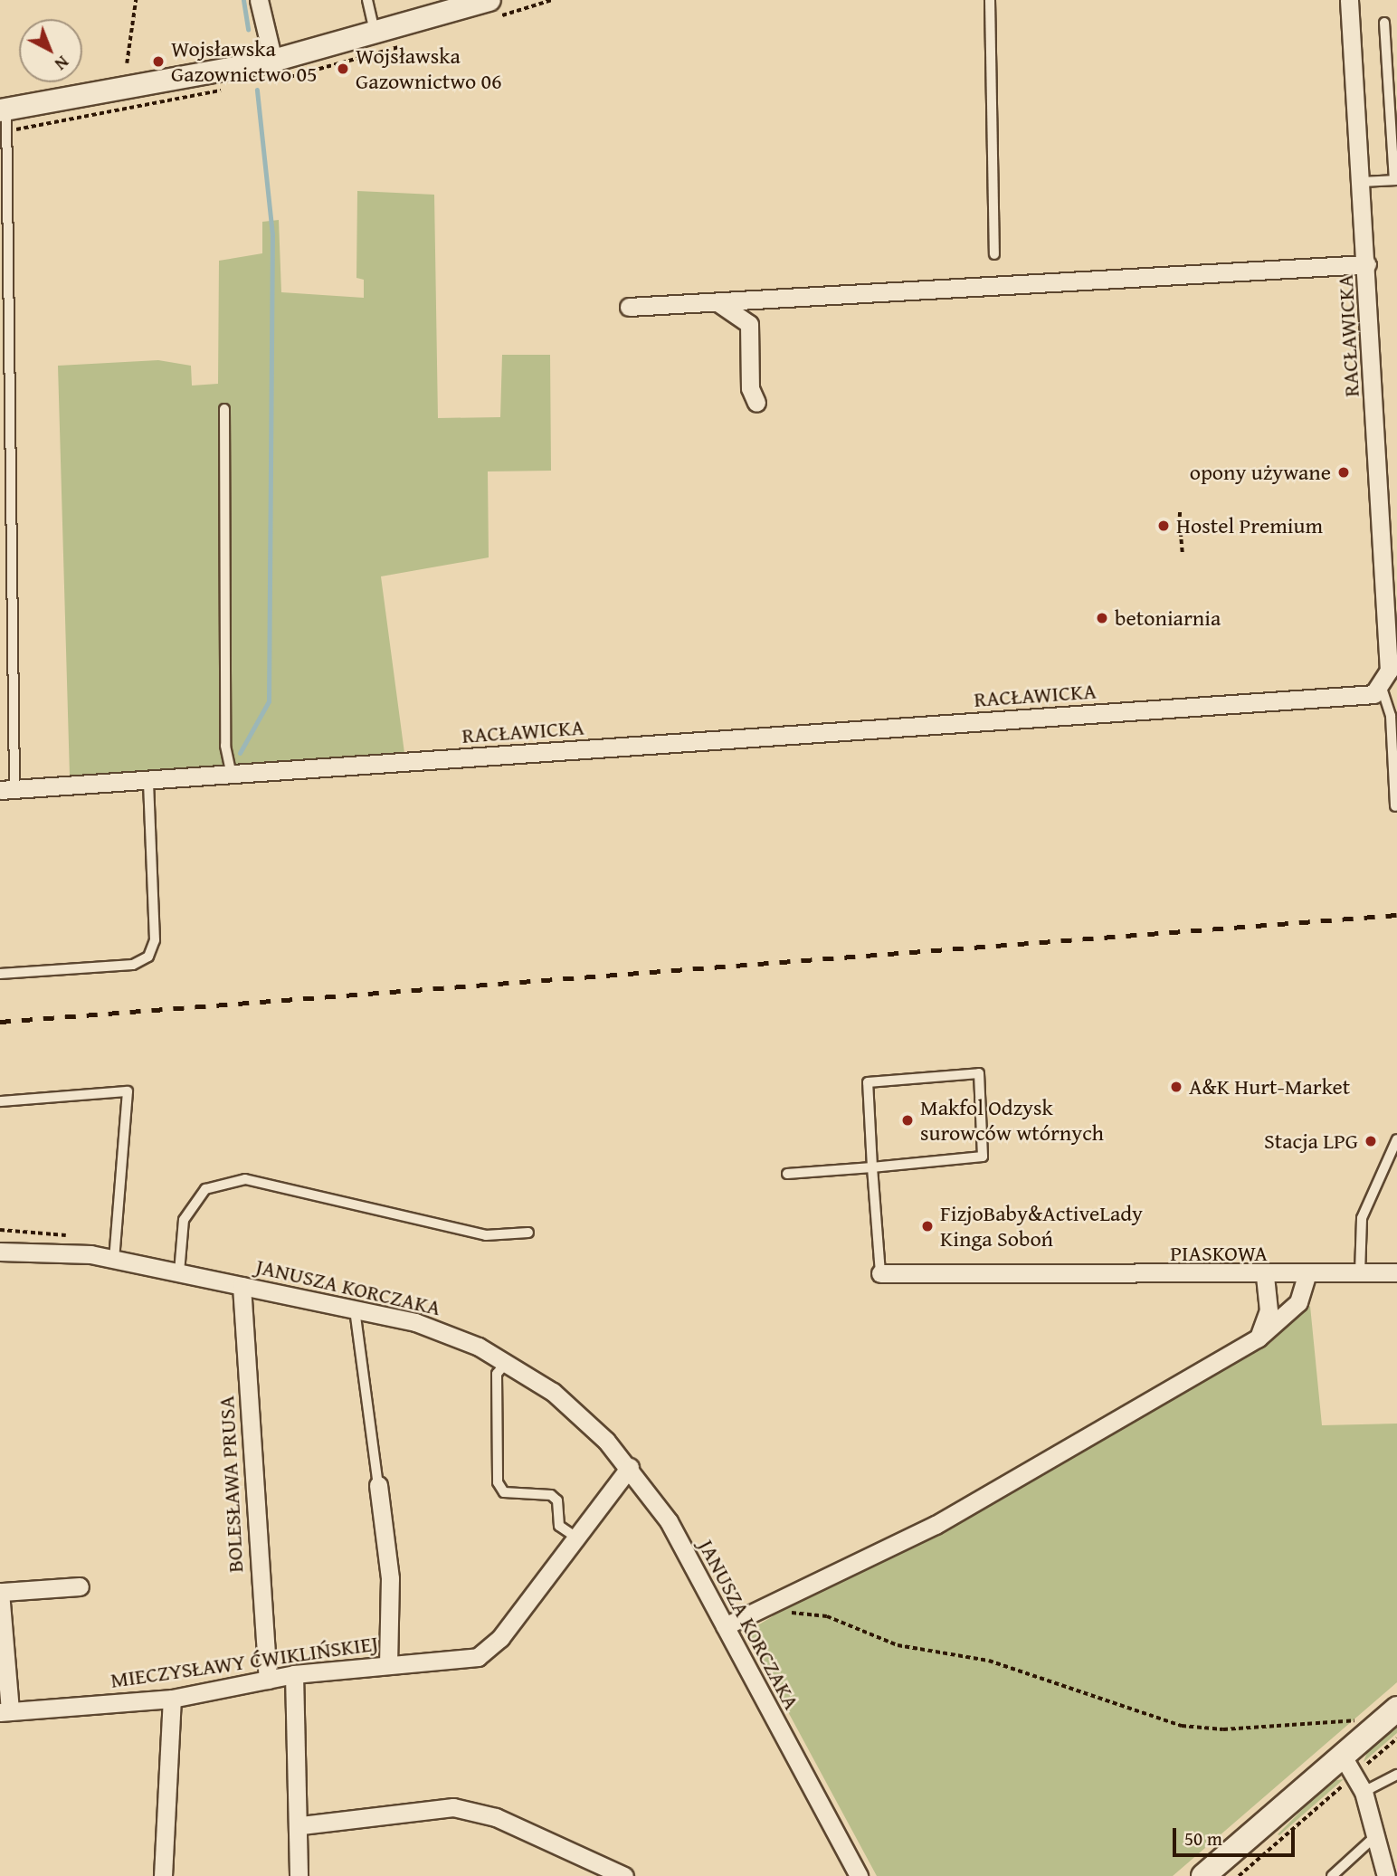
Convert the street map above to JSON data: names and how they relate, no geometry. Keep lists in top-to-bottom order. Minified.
{"streets":{"street":["RACŁAWICKA","PIASKOWA","JANUSZA KORCZAKA","BOLESŁAWA PRUSA","MIECZYSŁAWY ĆWIKLIŃSKIEJ"]},"crossings":[["JANUSZA KORCZAKA","BOLESŁAWA PRUSA"],["JANUSZA KORCZAKA","MIECZYSŁAWY ĆWIKLIŃSKIEJ"],["BOLESŁAWA PRUSA","MIECZYSŁAWY ĆWIKLIŃSKIEJ"]],"places":["Wojsławska Gazownictwo 05","Wojsławska Gazownictwo 06","opony używane","Hostel Premium","betoniarnia","A&K Hurt-Market","Makfol Odzysk surowców wtórnych","Stacja LPG","FizjoBaby&ActiveLady Kinga Soboń"],"scale_bar":"50 m","north":"bottom right"}
